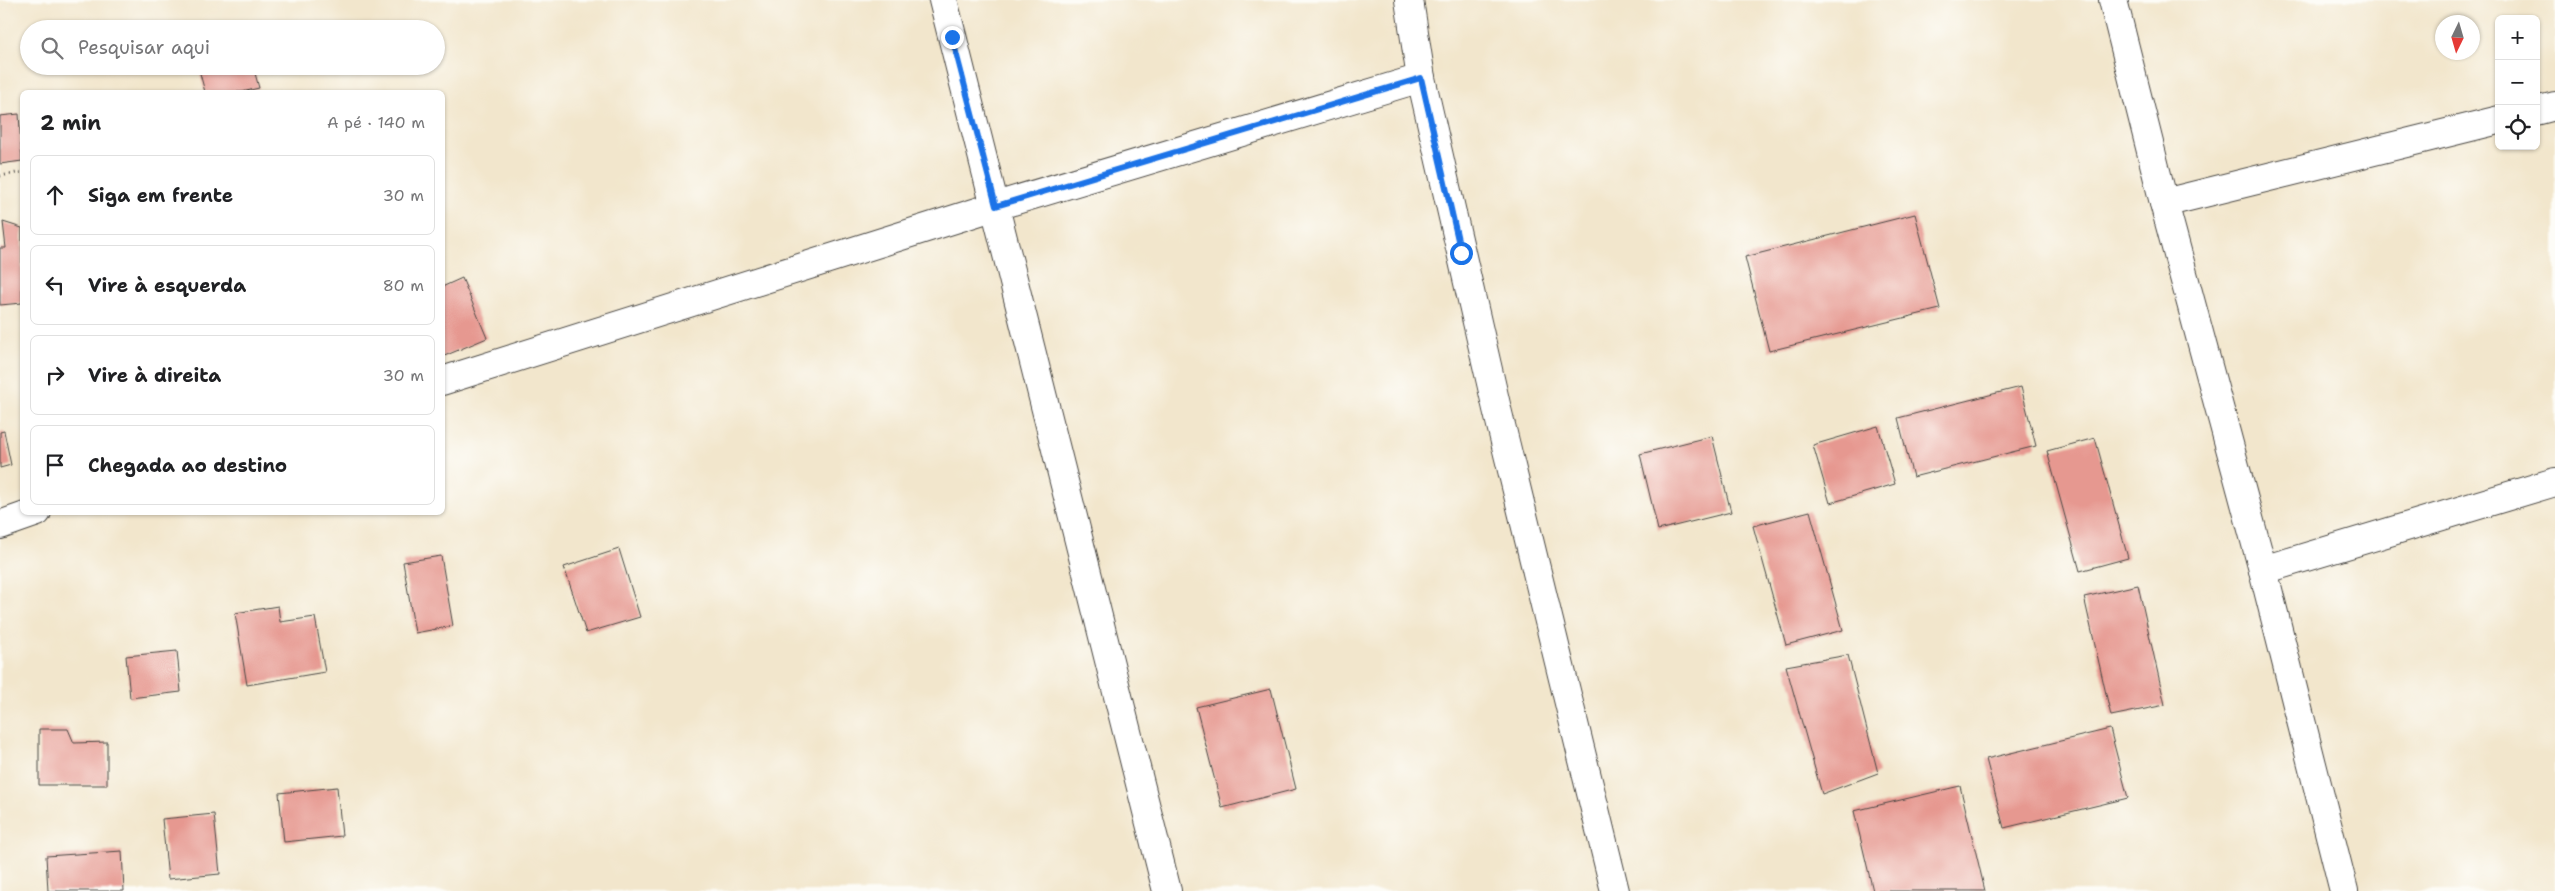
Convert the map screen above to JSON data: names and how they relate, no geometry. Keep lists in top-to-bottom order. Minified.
{"north":"bottom","page":{"map_buttons":["+","−"],"search":"Pesquisar aqui","heading":["2 min","A pé · 140 m"],"list":[["Siga em frente","30 m"],["Vire à esquerda","80 m"],["Vire à direita","30 m"],"Chegada ao destino"]}}
